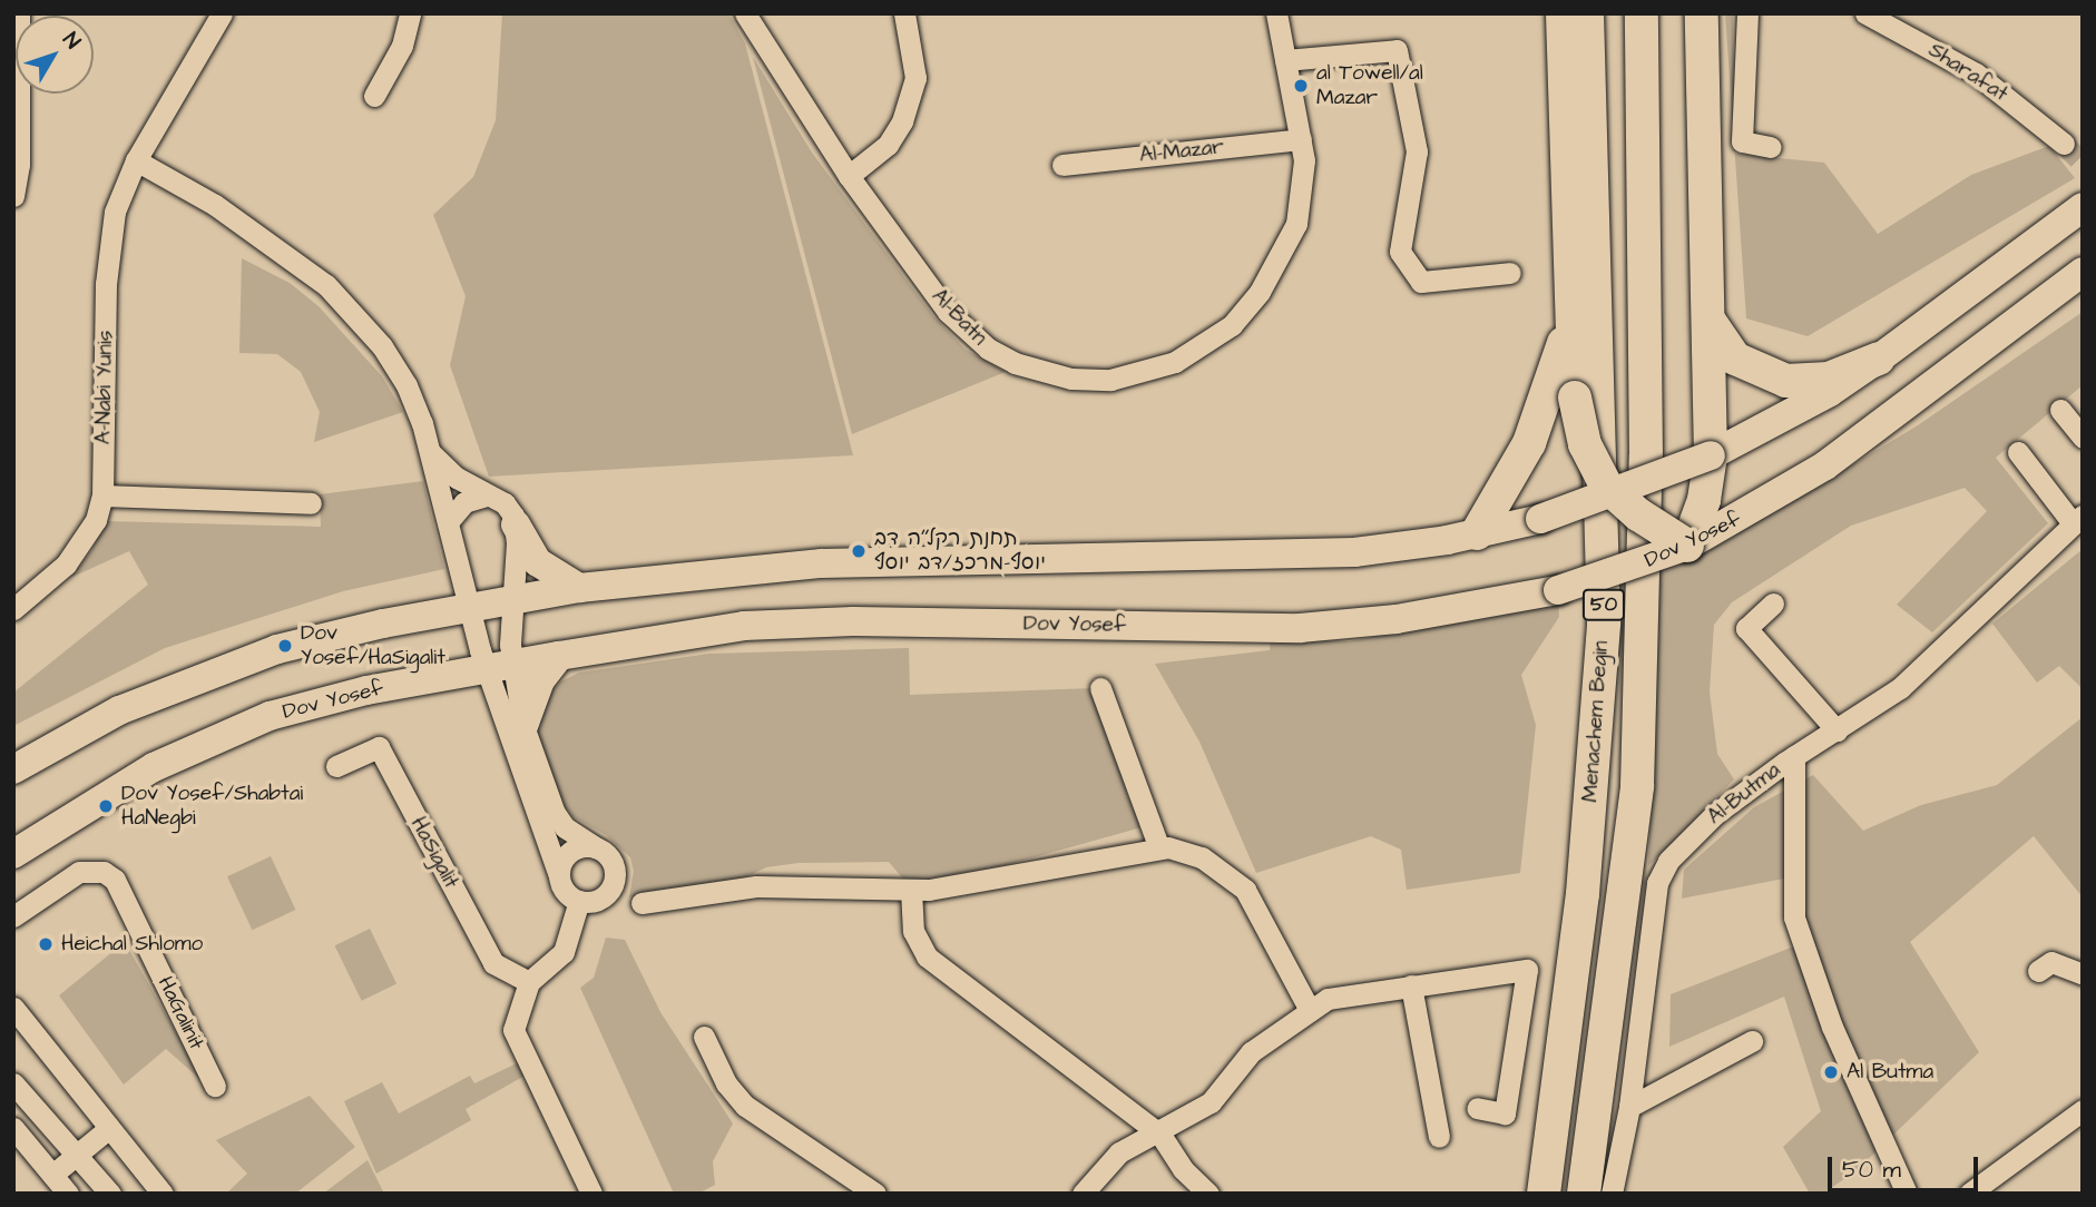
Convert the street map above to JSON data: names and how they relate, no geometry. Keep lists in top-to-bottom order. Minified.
{"streets":{"highway":["50","Menachem Begin"],"main road":["Dov Yosef"],"street":["Sharafat","Al-Mazar","Al-Batn","A-Nabi Yunis","Al-Butma","HaSigalit","HaGalinit"]},"crossings":[["Al-Mazar","Al-Batn"]],"places":["al Towell/al Mazar","תחנת רקל״ה דב יוסף-מרכז/דב יוסף","Dov Yosef/HaSigalit","Dov Yosef/Shabtai HaNegbi","Heichal Shlomo","Al Butma"],"scale_bar":"50 m","north":"top right"}
